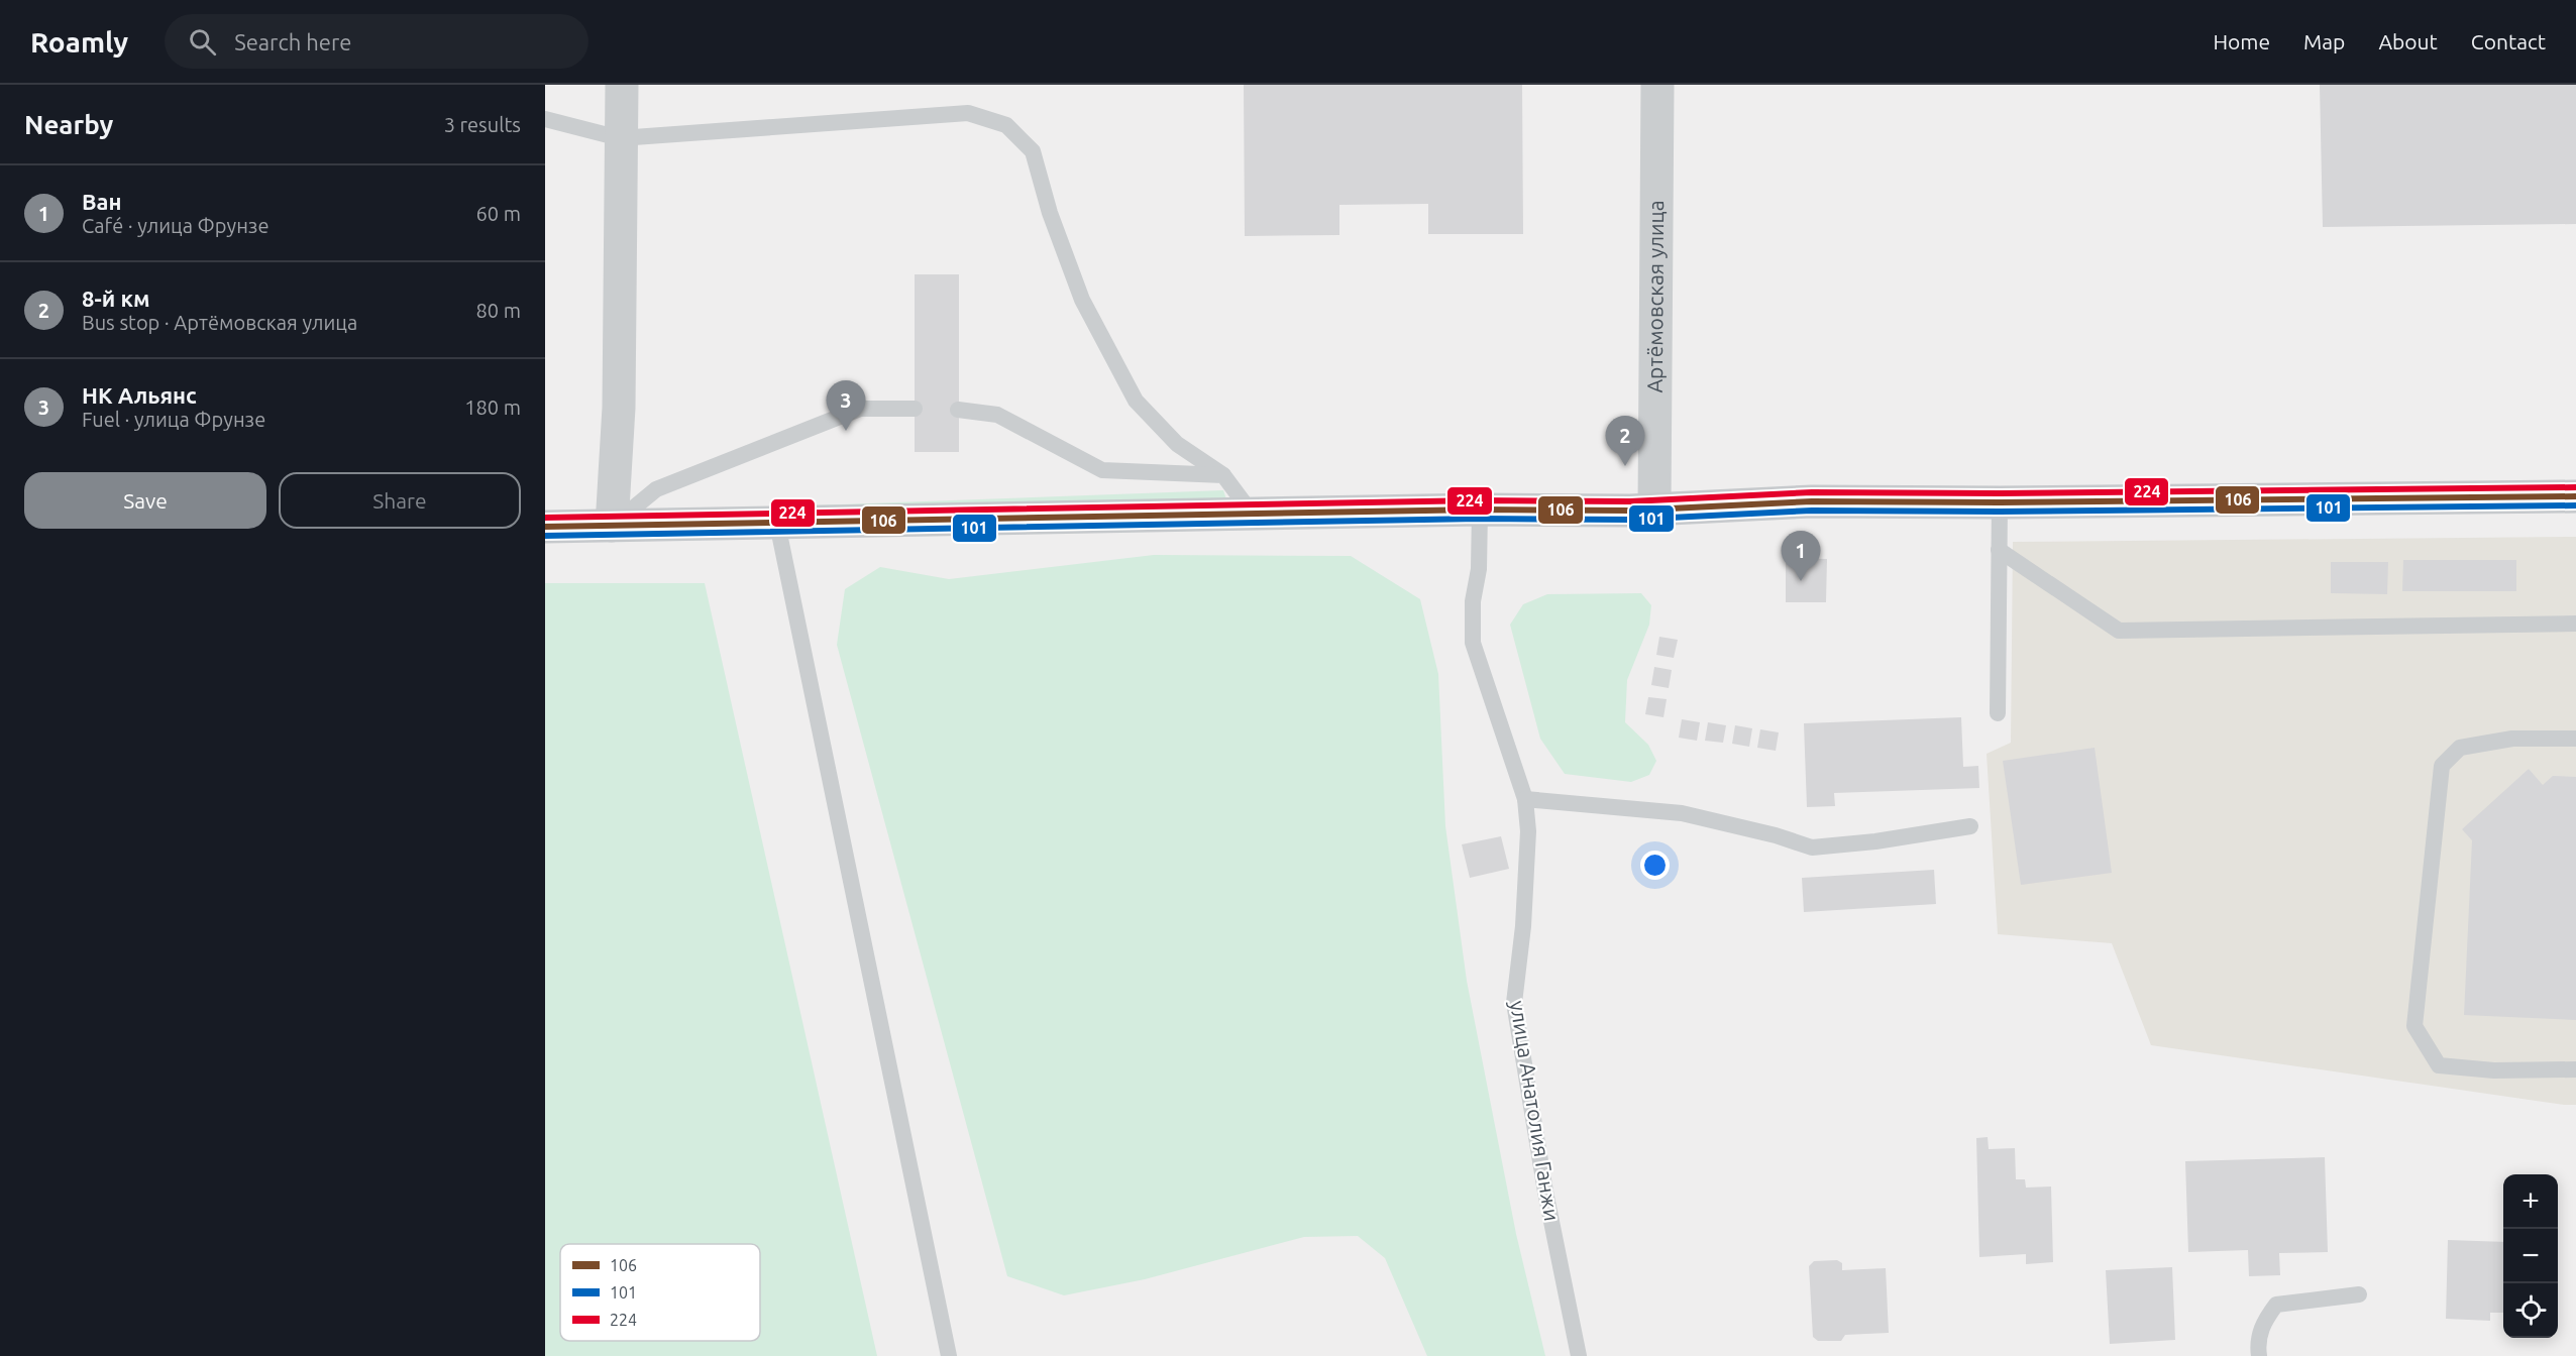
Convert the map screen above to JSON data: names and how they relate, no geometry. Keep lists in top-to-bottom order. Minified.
{"streets":{"street":["Артёмовская улица"],"lane":["улица Анатолия Ганжи"]},"lines":["transit line 224","transit line 106","transit line 101"],"legend":["106","101","224"],"page":{"header":"Roamly","search":"Search here","nav":["Home","Map","About","Contact"],"heading":["Nearby","3 results"],"list":[{"mark":"1","name":"Ван","note":"Café · улица Фрунзе","value":"60 m"},{"mark":"2","name":"8-й км","note":"Bus stop · Артёмовская улица","value":"80 m"},{"mark":"3","name":"НК Альянс","note":"Fuel · улица Фрунзе","value":"180 m"}],"pins":["3","2","1"],"buttons":["Save","Share"],"map_buttons":["+","−"]}}
